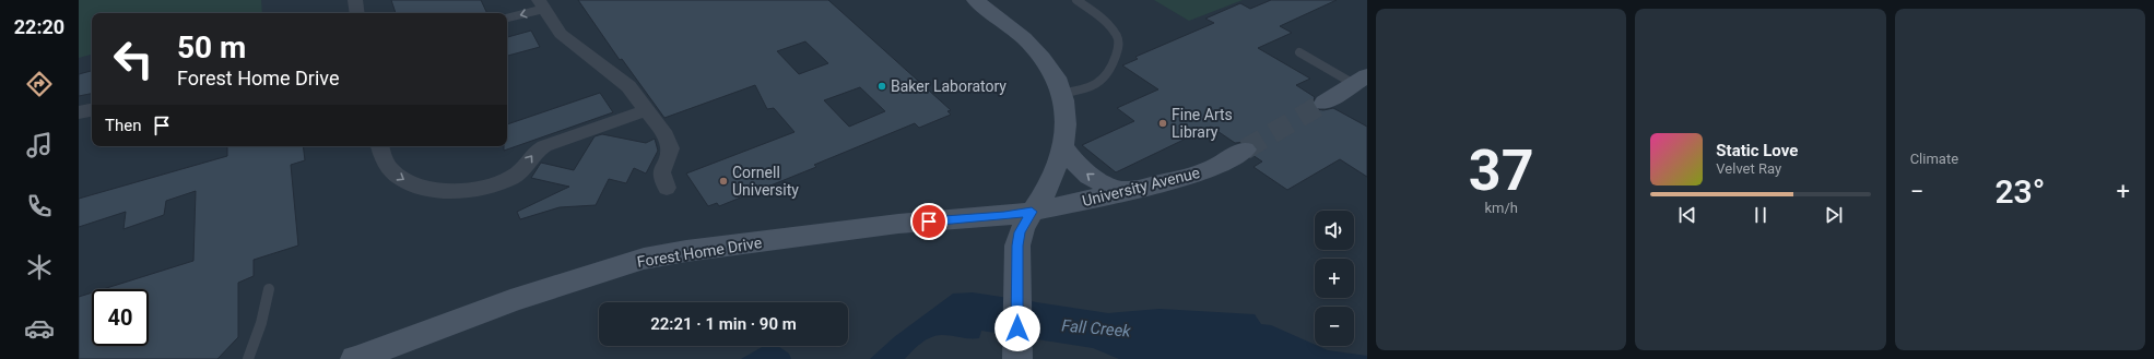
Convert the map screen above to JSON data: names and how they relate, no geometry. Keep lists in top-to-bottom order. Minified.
{"streets":{"street":["University Avenue","Forest Home Drive"]},"crossings":[["University Avenue","Forest Home Drive"]],"water":["Fall Creek"],"places":["Baker Laboratory","Fine Arts Library","Cornell University"],"page":{"tabs":"22:20","tile":[["37","km/h"],"Climate"],"turn":["50 m","Forest Home Drive"],"then":"Then","song":["Static Love","Velvet Ray"],"heat":["−","23°","+"],"map_buttons":["+","−"],"limit":"40","trip":"22:21 · 1 min · 90 m"}}
